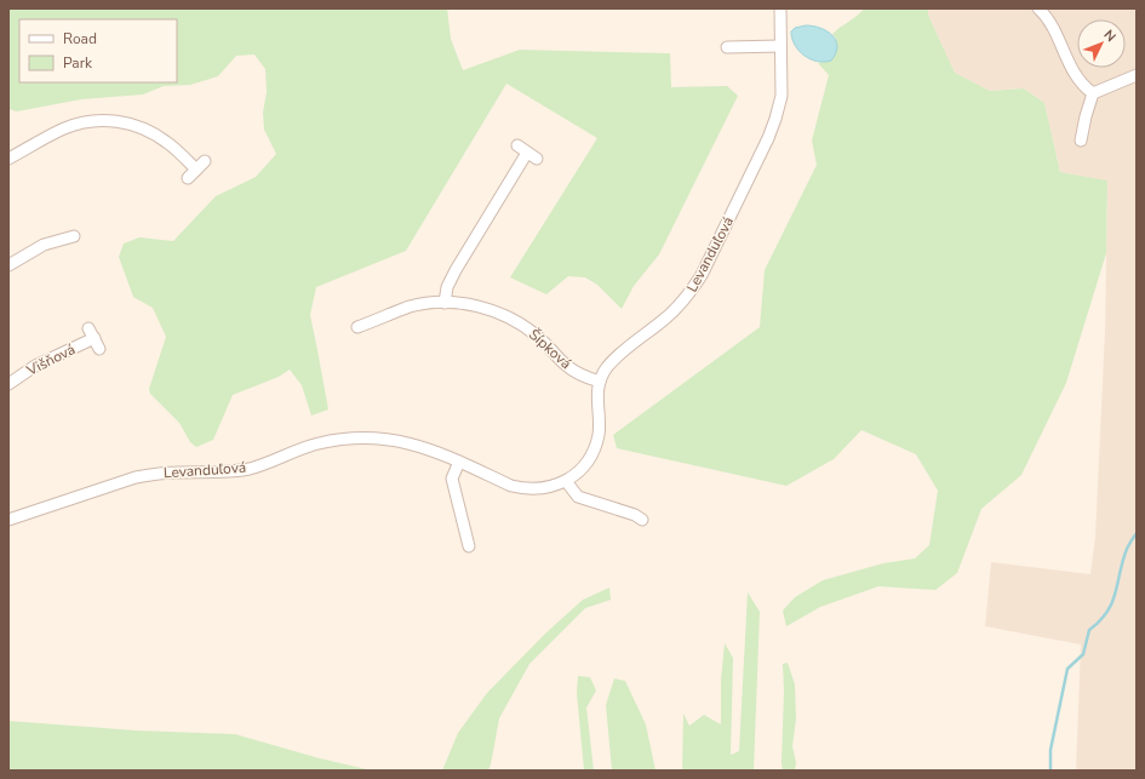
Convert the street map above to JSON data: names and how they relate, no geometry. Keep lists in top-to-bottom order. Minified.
{"streets":{"street":["Levanduľová","Šípková","Višňová"]},"crossings":[["Levanduľová","Šípková"]],"legend":["Road","Park"],"north":"top right"}
